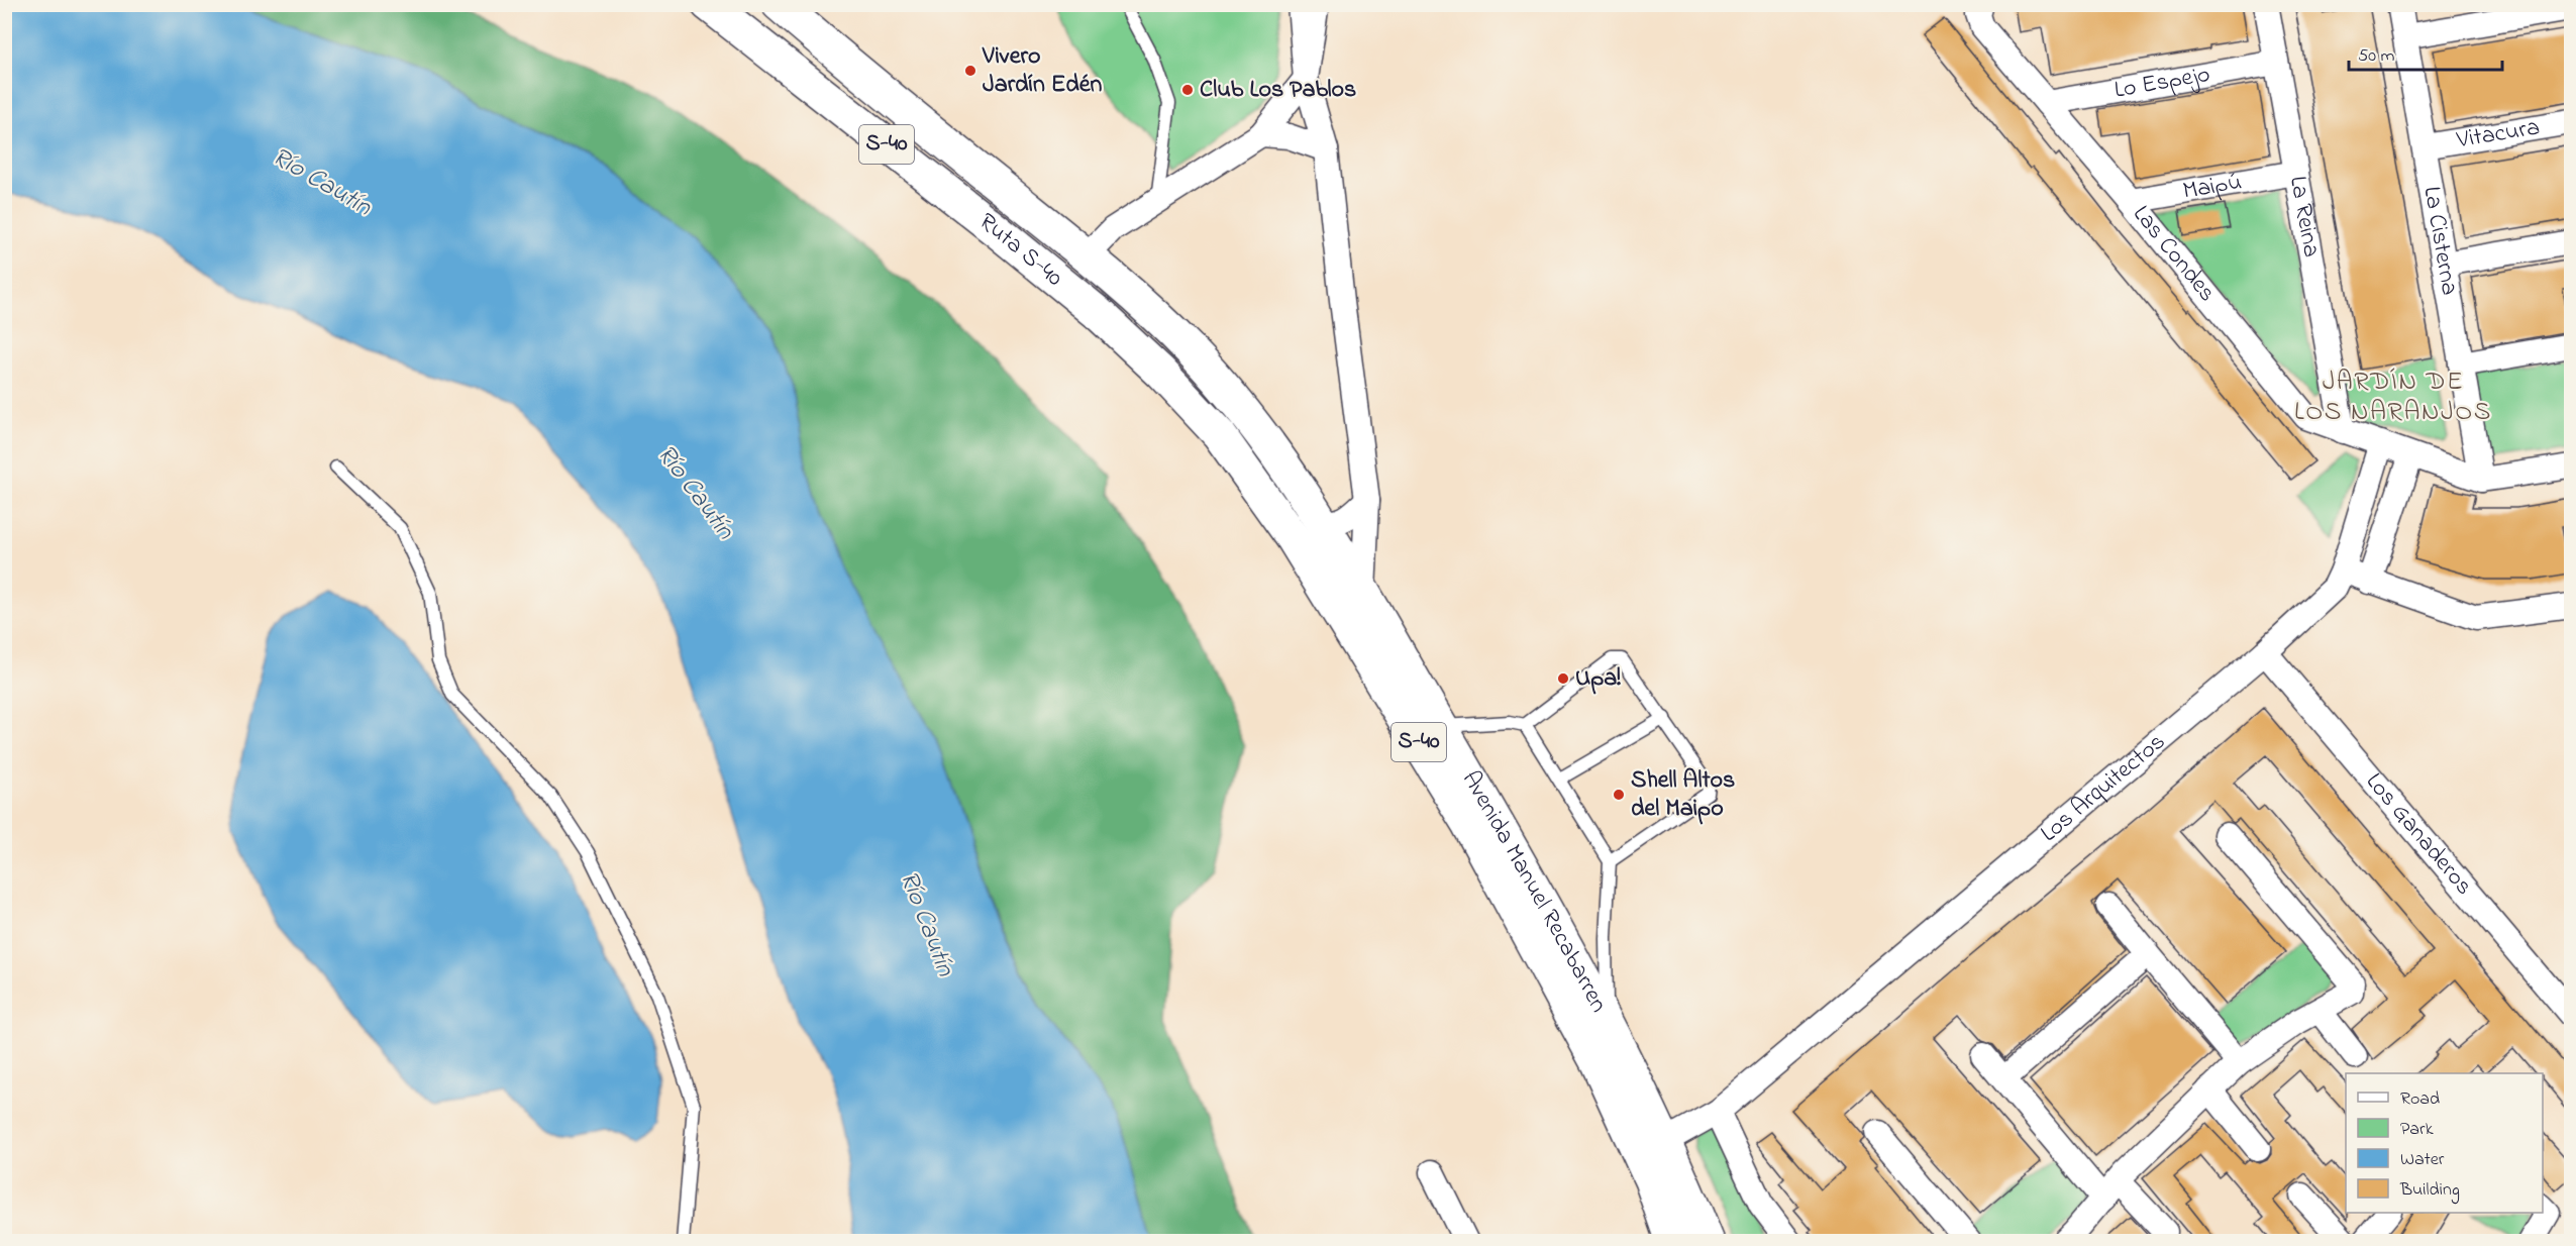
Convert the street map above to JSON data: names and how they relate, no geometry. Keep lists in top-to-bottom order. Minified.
{"streets":{"main road":["S-40","Ruta S-40","Avenida Manuel Recabarren"],"street":["Lo Espejo","Vitacura","Maipú","La Reina","La Cisterna","Las Condes","Los Arquitectos","Los Ganaderos"]},"crossings":[["Lo Espejo","La Reina"],["Lo Espejo","Las Condes"],["Vitacura","La Cisterna"],["Maipú","La Reina"],["Maipú","Las Condes"],["La Reina","Las Condes"],["La Cisterna","Las Condes"],["Ruta S-40","Avenida Manuel Recabarren"],["Las Condes","Los Arquitectos"],["Los Arquitectos","Los Ganaderos"],["Los Arquitectos","Avenida Manuel Recabarren"]],"districts":["JARDÍN DE LOS NARANJOS"],"water":["Río Cautín"],"places":["Vivero Jardín Edén","Club Los Pablos","Upa!","Shell Altos del Maipo"],"legend":["Road","Park","Water","Building"],"scale_bar":"50 m"}
